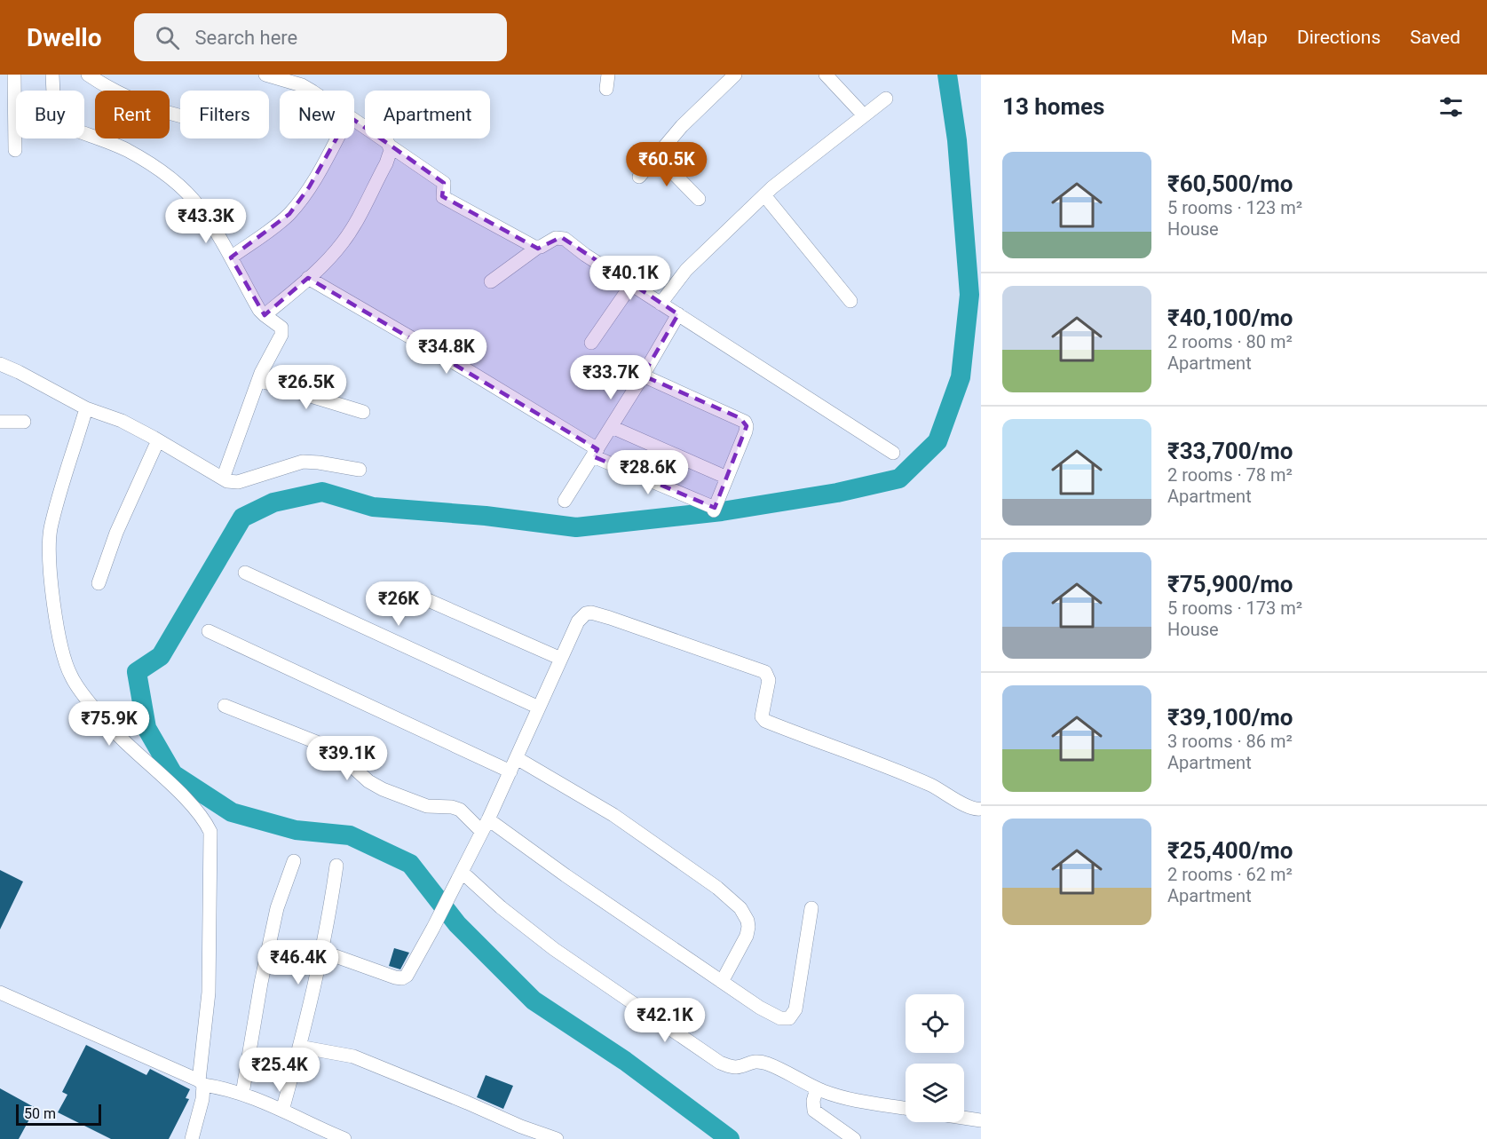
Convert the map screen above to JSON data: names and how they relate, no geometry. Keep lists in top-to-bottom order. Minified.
{"scale_bar":"50 m","page":{"header":"Dwello","search":"Search here","nav":["Map","Directions","Saved"],"heading":"13 homes","chip":["Buy","Rent","Filters","New","Apartment"],"list":[{"name":"₹60,500/mo","note":"5 rooms · 123 m² · House"},{"name":"₹40,100/mo","note":"2 rooms · 80 m² · Apartment"},{"name":"₹33,700/mo","note":"2 rooms · 78 m² · Apartment"},{"name":"₹75,900/mo","note":"5 rooms · 173 m² · House"},{"name":"₹39,100/mo","note":"3 rooms · 86 m² · Apartment"},{"name":"₹25,400/mo","note":"2 rooms · 62 m² · Apartment"}],"price":["₹60.5K","₹43.3K","₹40.1K","₹34.8K","₹33.7K","₹26.5K","₹28.6K","₹26K","₹75.9K","₹39.1K","₹46.4K","₹42.1K","₹25.4K"],"scale":"50 m"}}
